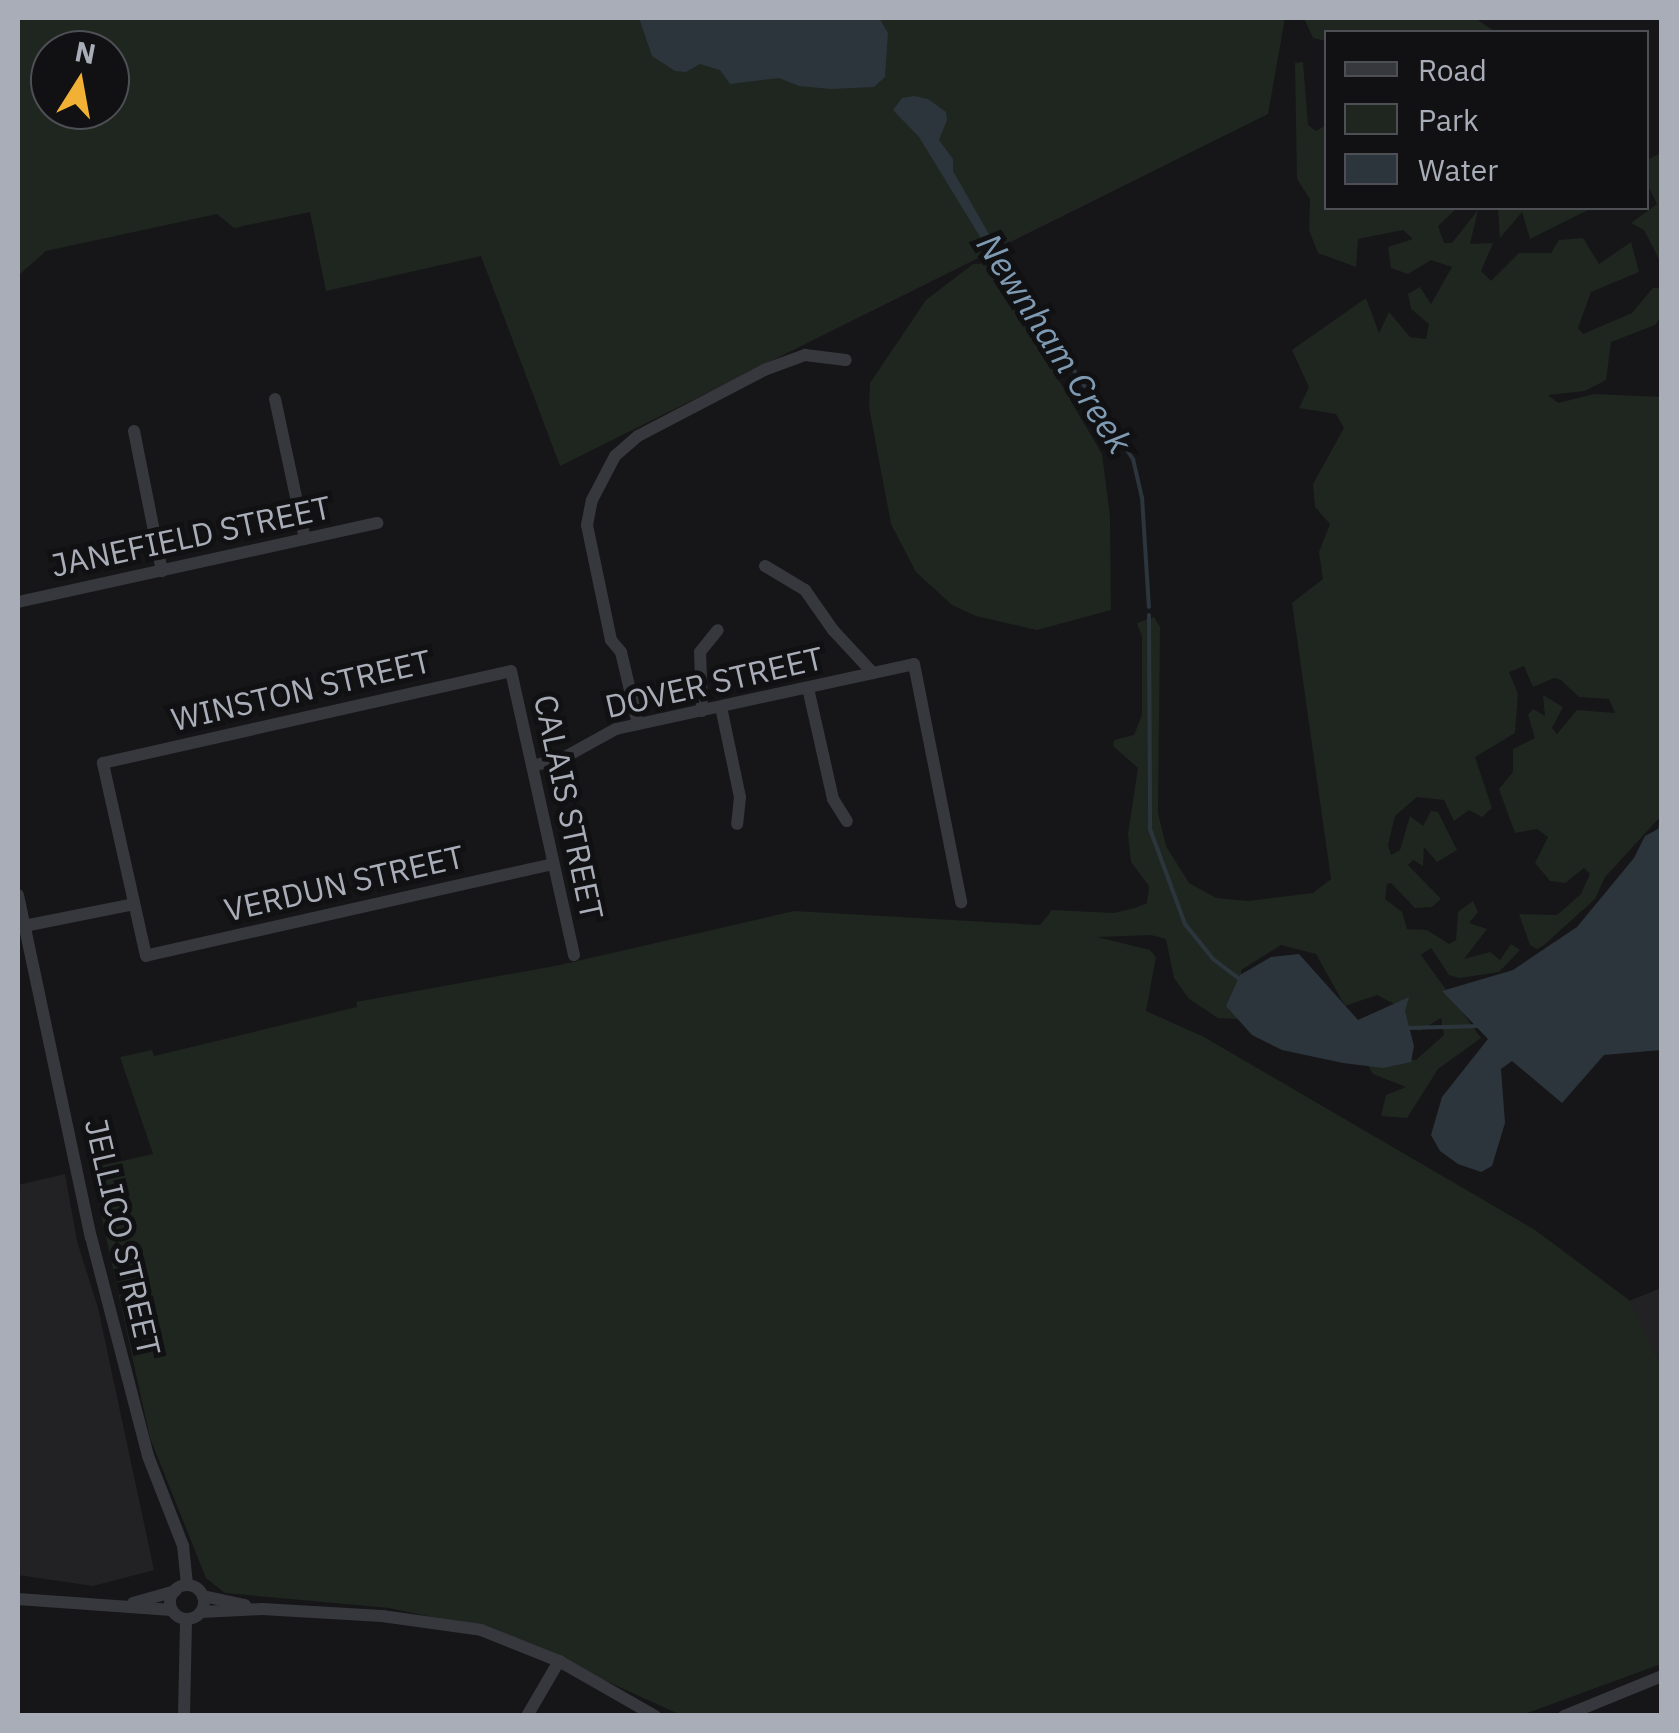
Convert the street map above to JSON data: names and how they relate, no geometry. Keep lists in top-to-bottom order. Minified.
{"streets":{"street":["JANEFIELD STREET","DOVER STREET","WINSTON STREET","CALAIS STREET","VERDUN STREET","JELLICO STREET"]},"crossings":[["DOVER STREET","CALAIS STREET"],["WINSTON STREET","CALAIS STREET"],["WINSTON STREET","VERDUN STREET"],["CALAIS STREET","VERDUN STREET"]],"water":["Newnham Creek"],"legend":["Road","Park","Water"],"north":"top"}
